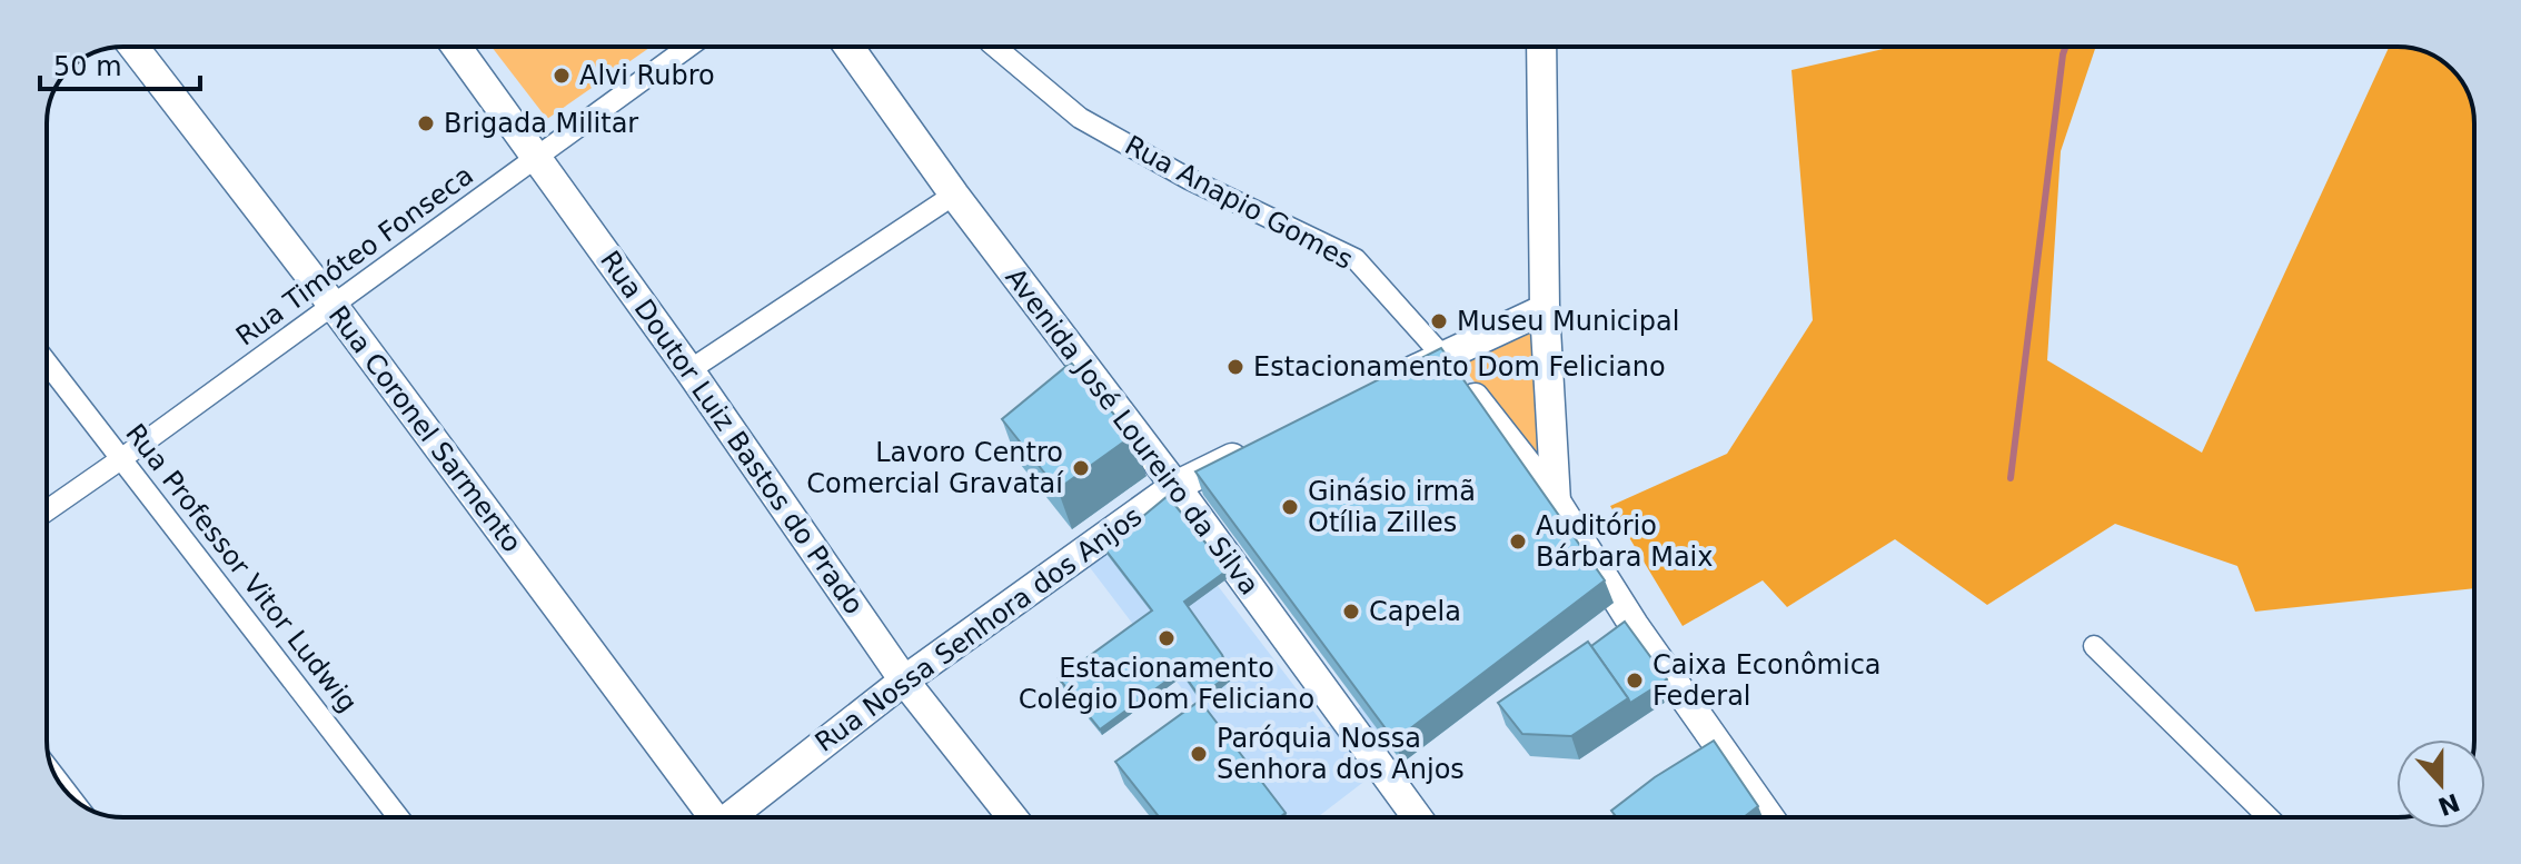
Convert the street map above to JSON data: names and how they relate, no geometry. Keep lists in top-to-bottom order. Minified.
{"streets":{"street":["Rua Anapio Gomes","Rua Timóteo Fonseca","Rua Coronel Sarmento","Avenida José Loureiro da Silva","Rua Doutor Luiz Bastos do Prado","Rua Professor Vitor Ludwig","Rua Nossa Senhora dos Anjos"]},"crossings":[["Rua Timóteo Fonseca","Rua Coronel Sarmento"],["Rua Timóteo Fonseca","Rua Doutor Luiz Bastos do Prado"],["Rua Timóteo Fonseca","Rua Professor Vitor Ludwig"],["Avenida José Loureiro da Silva","Rua Nossa Senhora dos Anjos"],["Rua Doutor Luiz Bastos do Prado","Rua Nossa Senhora dos Anjos"]],"places":["Alvi Rubro","Brigada Militar","Museu Municipal","Estacionamento Dom Feliciano","Lavoro Centro Comercial Gravataí","Ginásio irmã Otília Zilles","Auditório Bárbara Maix","Capela","Estacionamento Colégio Dom Feliciano","Caixa Econômica Federal","Paróquia Nossa Senhora dos Anjos"],"scale_bar":"50 m","north":"bottom"}
